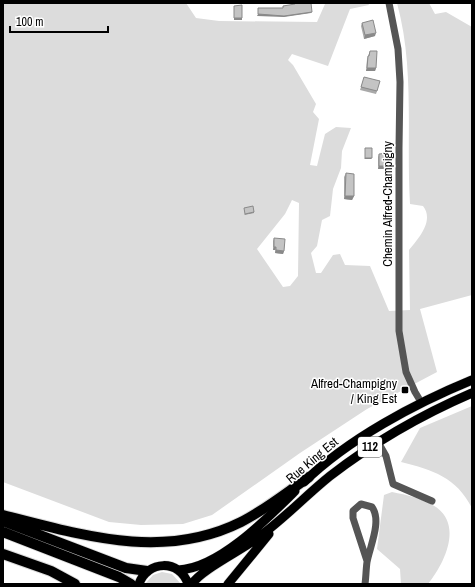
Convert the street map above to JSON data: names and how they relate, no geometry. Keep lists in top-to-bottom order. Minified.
{"streets":{"main road":["112","Rue King Est"],"street":["Chemin Alfred-Champigny"]},"crossings":[["Chemin Alfred-Champigny","Rue King Est"],["112","Rue King Est"]],"places":{"transit":["Alfred-Champigny / King Est"]},"scale_bar":"100 m"}
